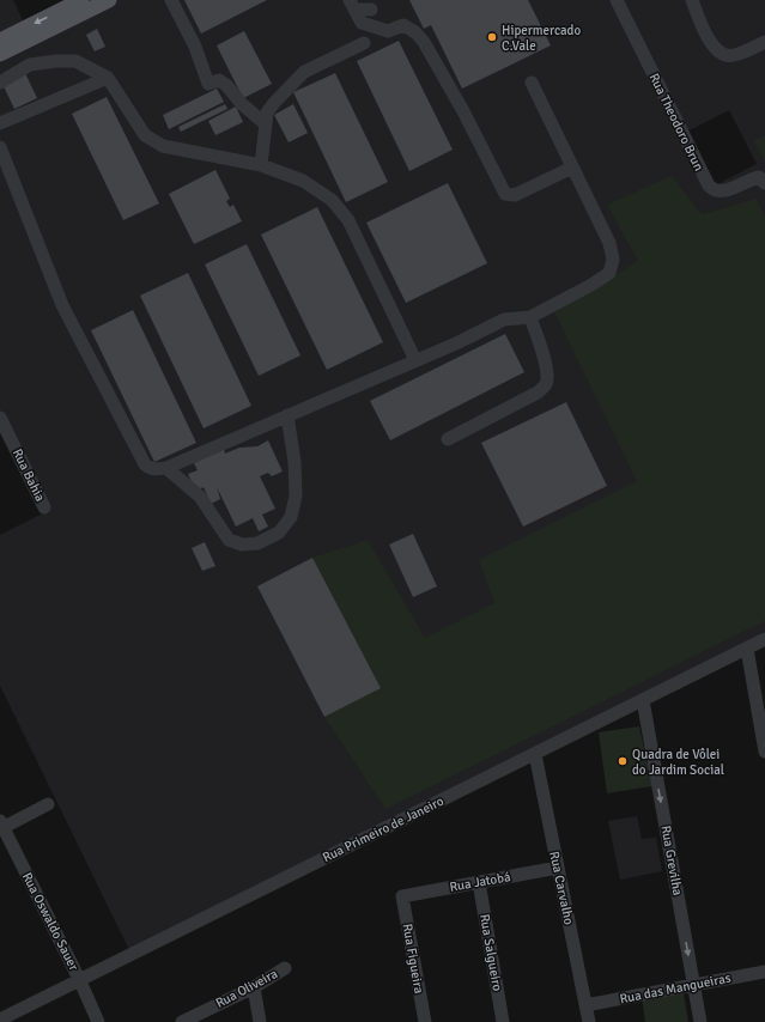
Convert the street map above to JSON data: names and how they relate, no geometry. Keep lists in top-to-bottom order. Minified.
{"streets":{"street":["Rua Theodoro Brun","Rua Bahia","Rua Primeiro de Janeiro","Rua Grevilha","Rua Jatobá","Rua Carvalho","Rua Oswaldo Sauer","Rua Salgueiro","Rua Figueira","Rua Oliveira","Rua das Mangueiras"]},"crossings":[["Rua Primeiro de Janeiro","Rua Grevilha"],["Rua Primeiro de Janeiro","Rua Carvalho"],["Rua Primeiro de Janeiro","Rua Oswaldo Sauer"],["Rua Grevilha","Rua das Mangueiras"],["Rua Jatobá","Rua Carvalho"],["Rua Jatobá","Rua Salgueiro"],["Rua Jatobá","Rua Figueira"],["Rua Carvalho","Rua das Mangueiras"]],"one_way":["Rua Grevilha"],"places":["Hipermercado C.Vale","Quadra de Vôlei do Jardim Social"]}
